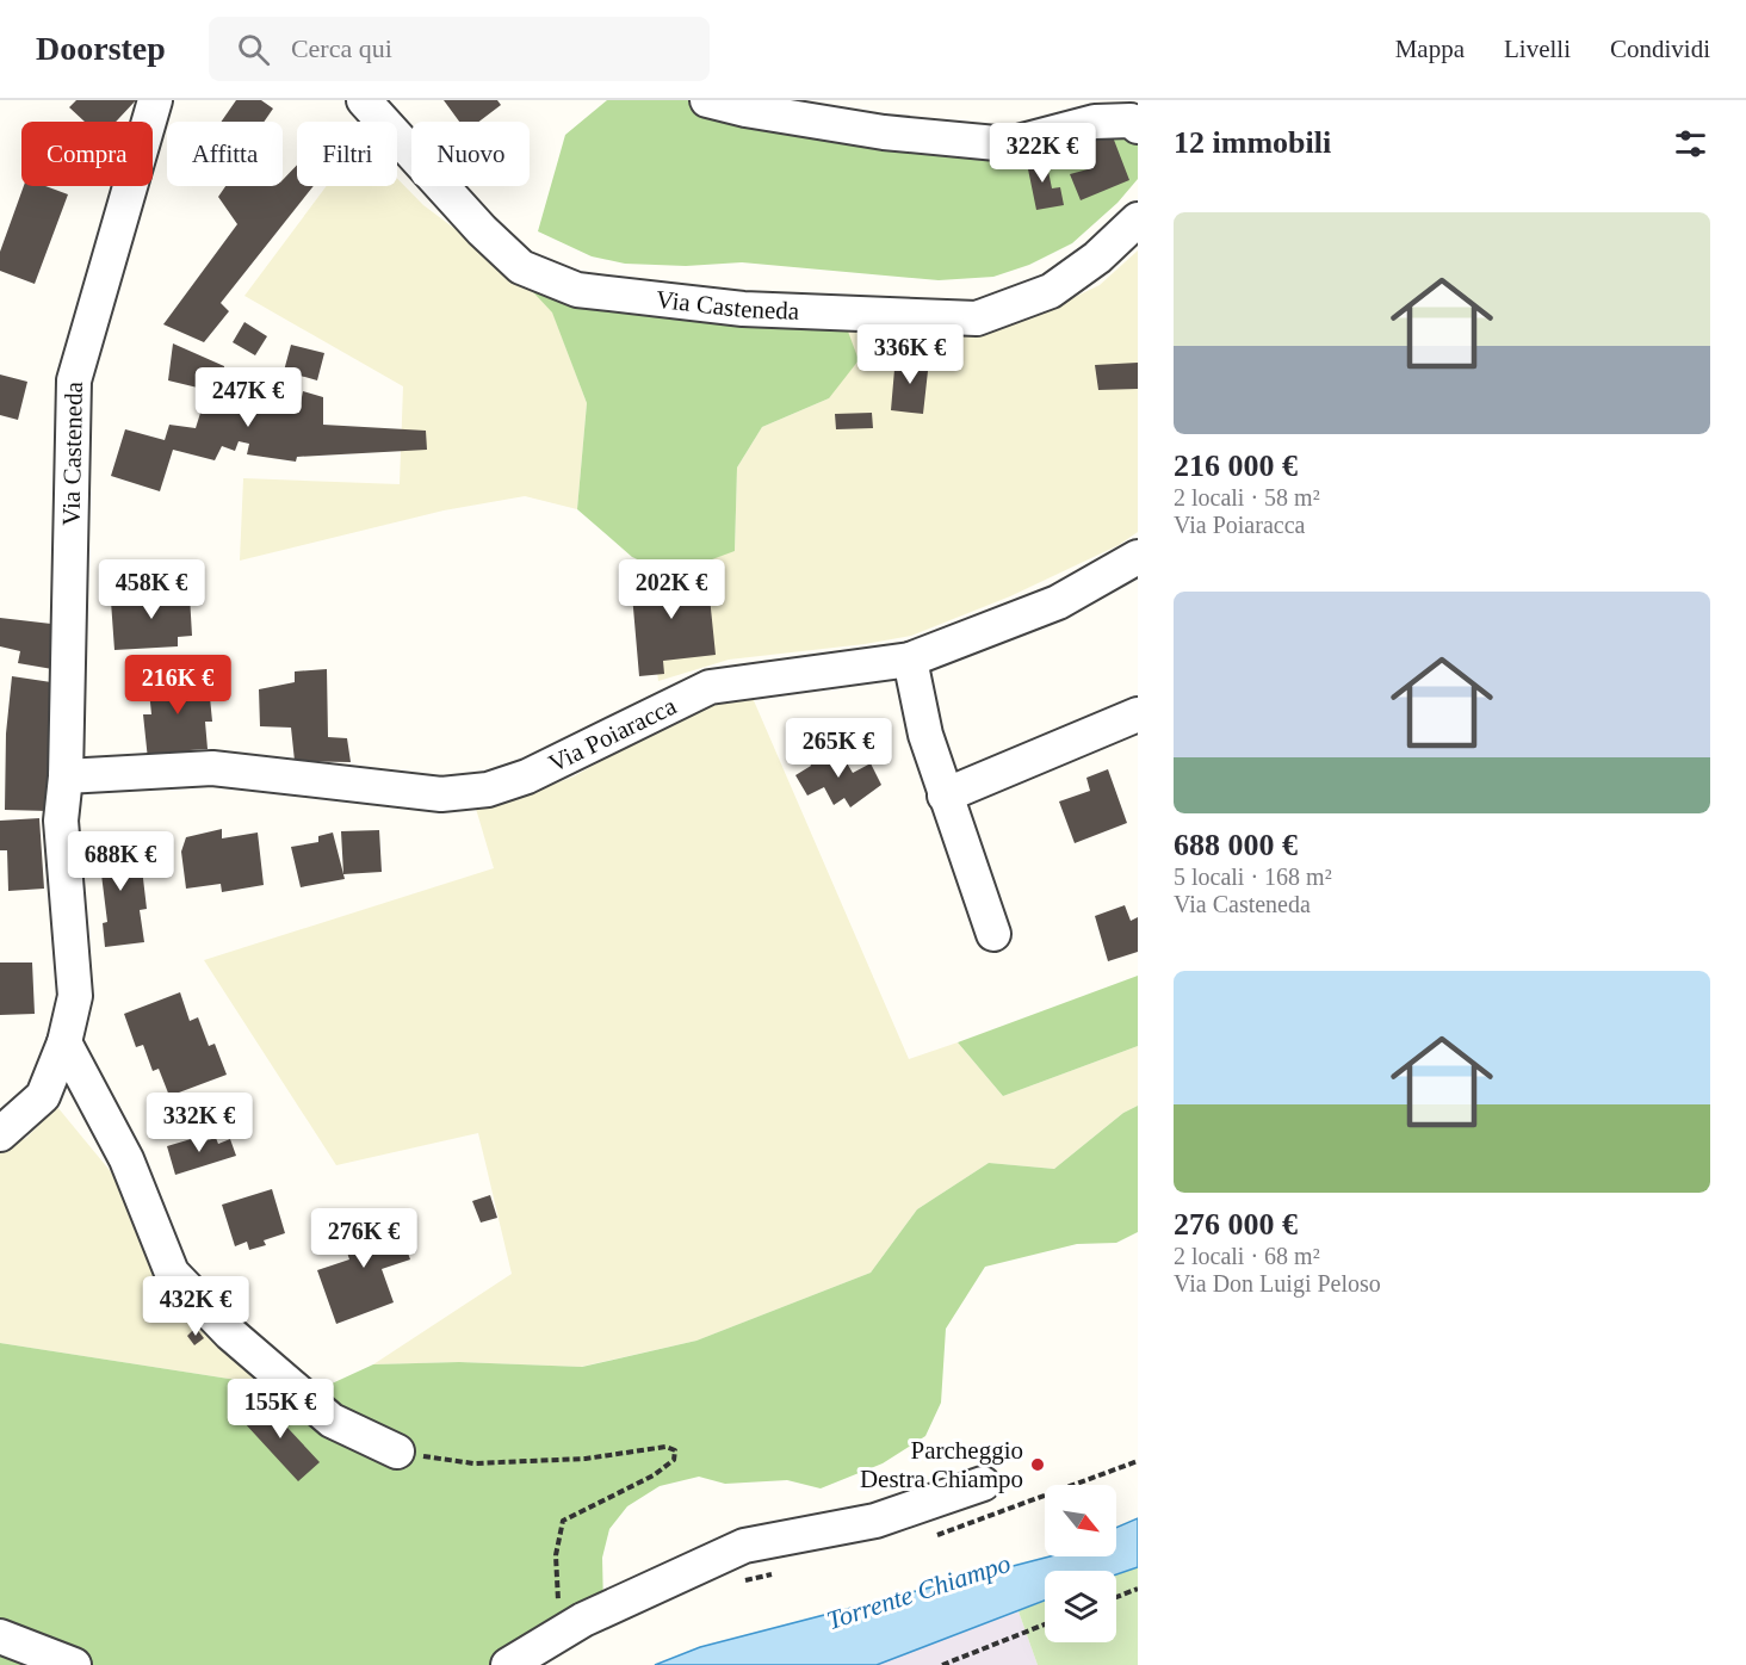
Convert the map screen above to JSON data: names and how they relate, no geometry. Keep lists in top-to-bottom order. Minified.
{"streets":{"street":["Via Casteneda","Via Poiaracca"]},"crossings":[["Via Casteneda","Via Poiaracca"]],"water":["Torrente Chiampo"],"places":["Parcheggio Destra Chiampo"],"north":"bottom right","page":{"header":"Doorstep","search":"Cerca qui","nav":["Mappa","Livelli","Condividi"],"heading":"12 immobili","chip":["Compra","Affitta","Filtri","Nuovo"],"price":["322K €","336K €","247K €","458K €","202K €","216K €","265K €","688K €","332K €","276K €","432K €","155K €"],"list":[{"name":"216 000 €","note":"2 locali · 58 m² · Via Poiaracca"},{"name":"688 000 €","note":"5 locali · 168 m² · Via Casteneda"},{"name":"276 000 €","note":"2 locali · 68 m² · Via Don Luigi Peloso"}]}}
